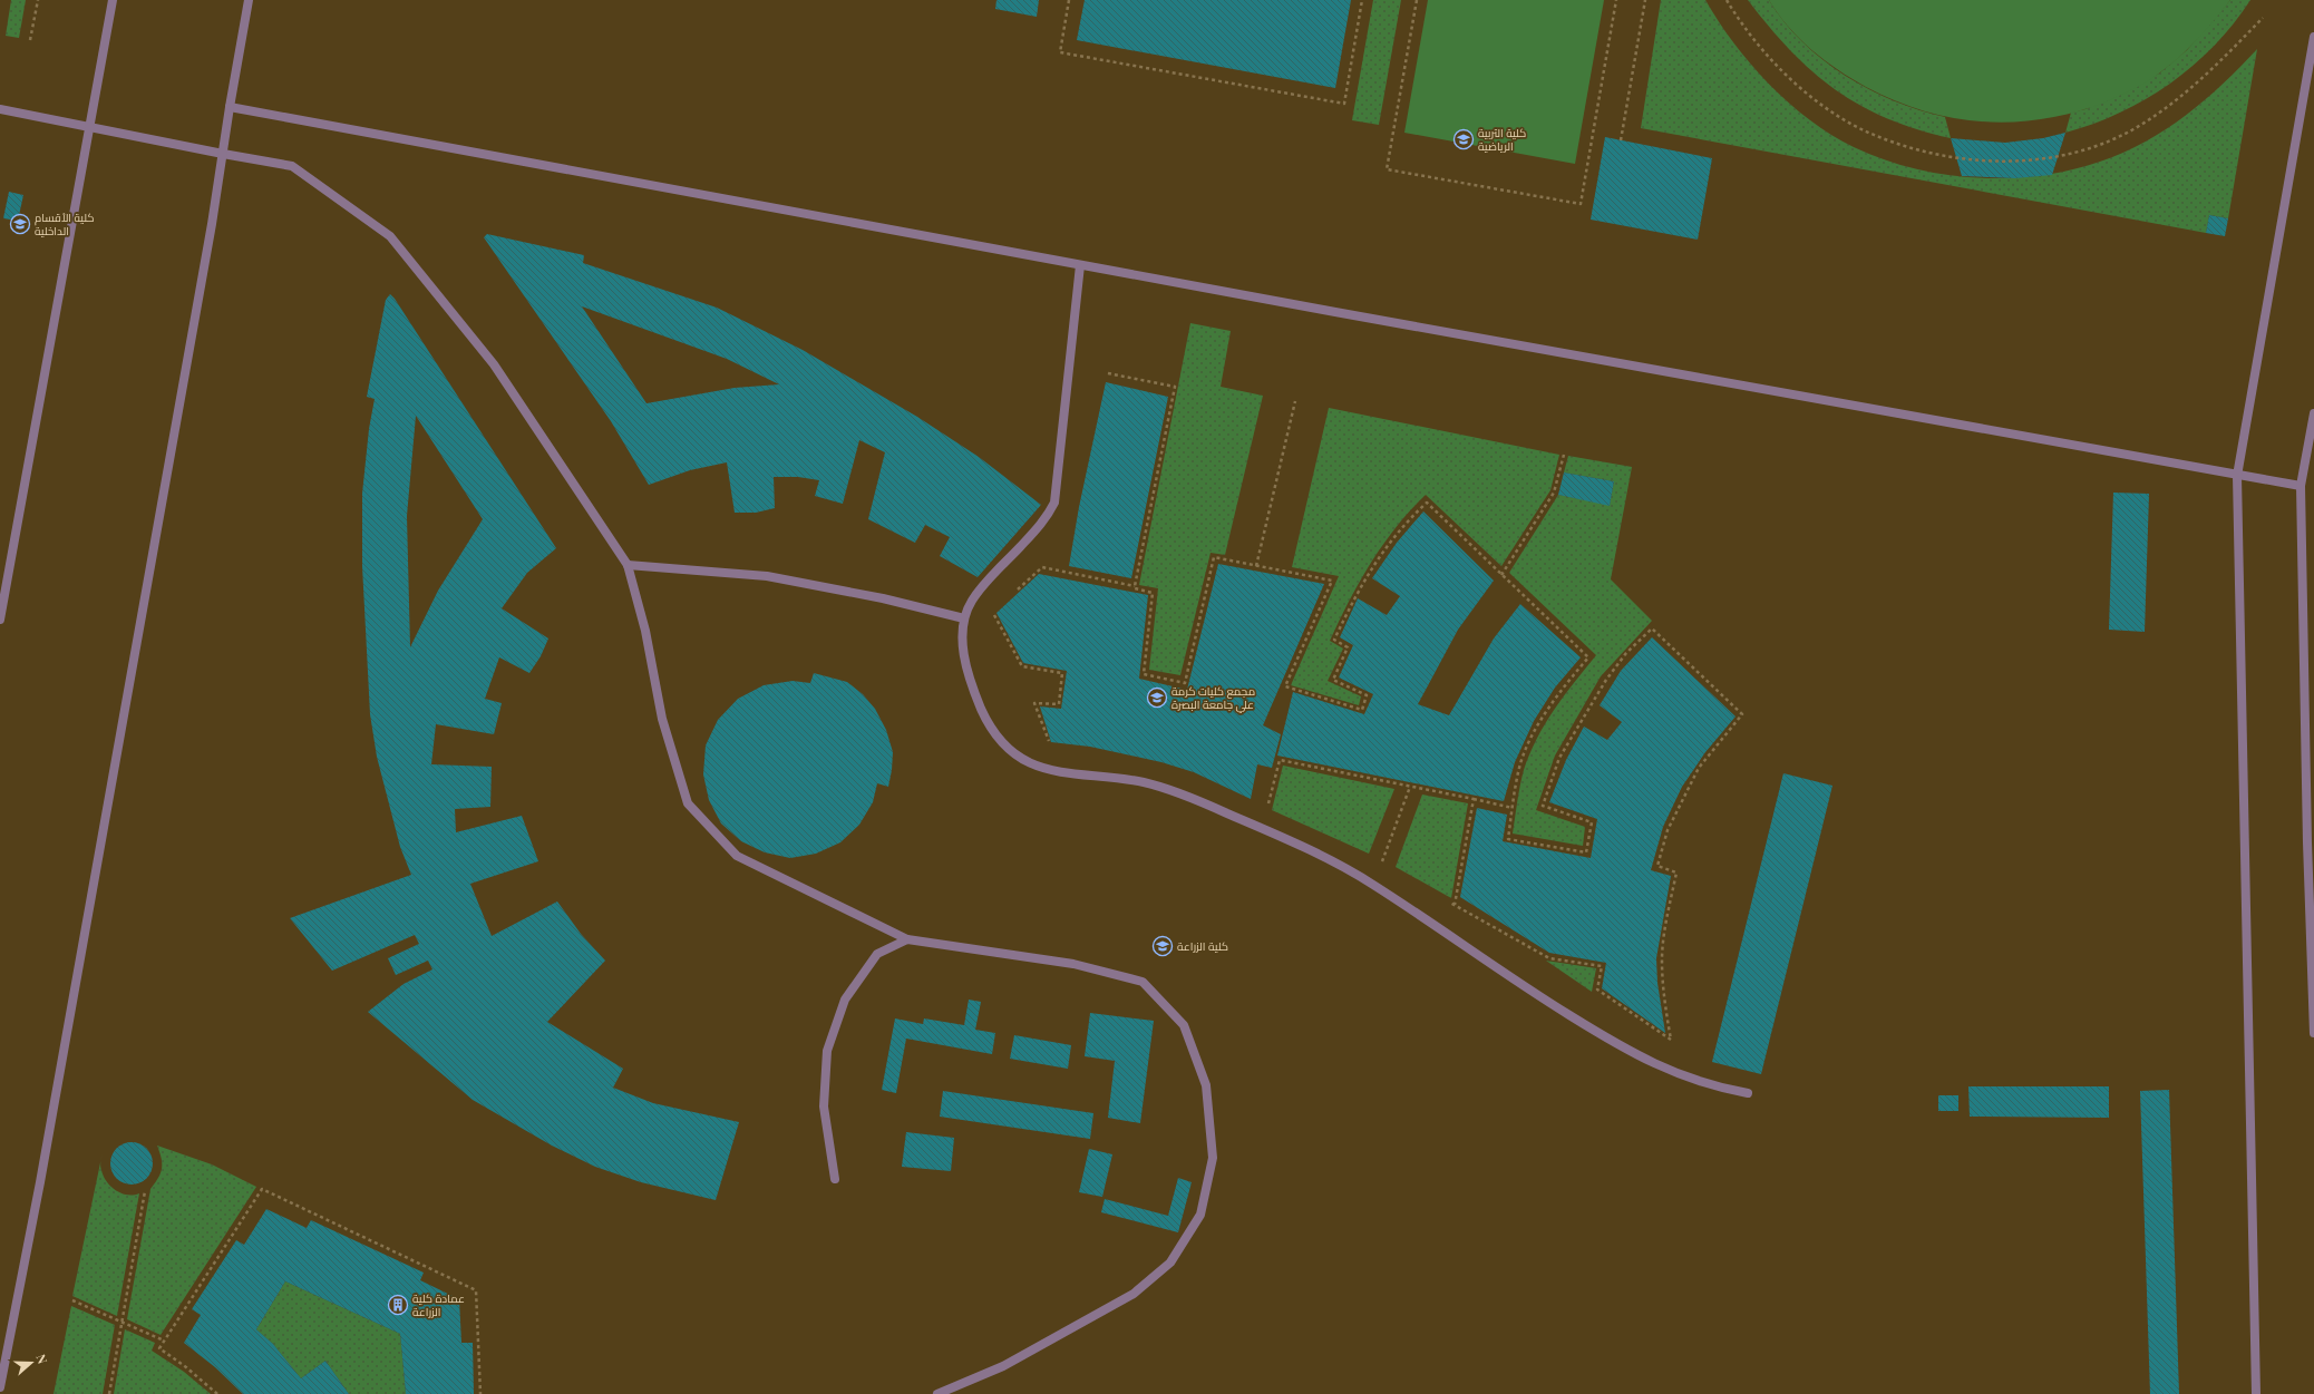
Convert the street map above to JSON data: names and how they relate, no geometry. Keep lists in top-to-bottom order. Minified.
{"places":{"school or university":["كلية التربية الرياضية","كلية الأقسام الداخلية","مجمع كليات كرمة علي جامعة البصرة","كلية الزراعة"],"building":["عمادة كلية الزراعة"]},"north":"right"}
